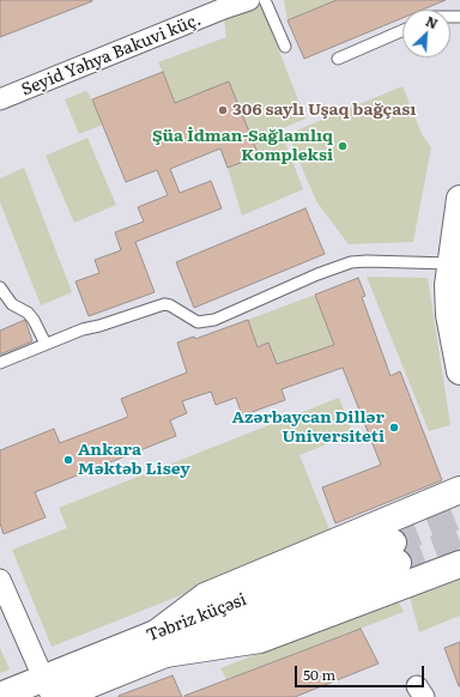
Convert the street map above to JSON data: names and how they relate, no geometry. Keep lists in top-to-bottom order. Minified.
{"streets":{"main road":["Təbriz küçəsi"],"street":["Seyid Yəhya Bakuvi küç."]},"places":["306 saylı Uşaq bağçası","Şüa İdman-Sağlamlıq Kompleksi","Azərbaycan Dillər Universiteti","Ankara Məktəb Lisey"],"scale_bar":"50 m","north":"top right"}
